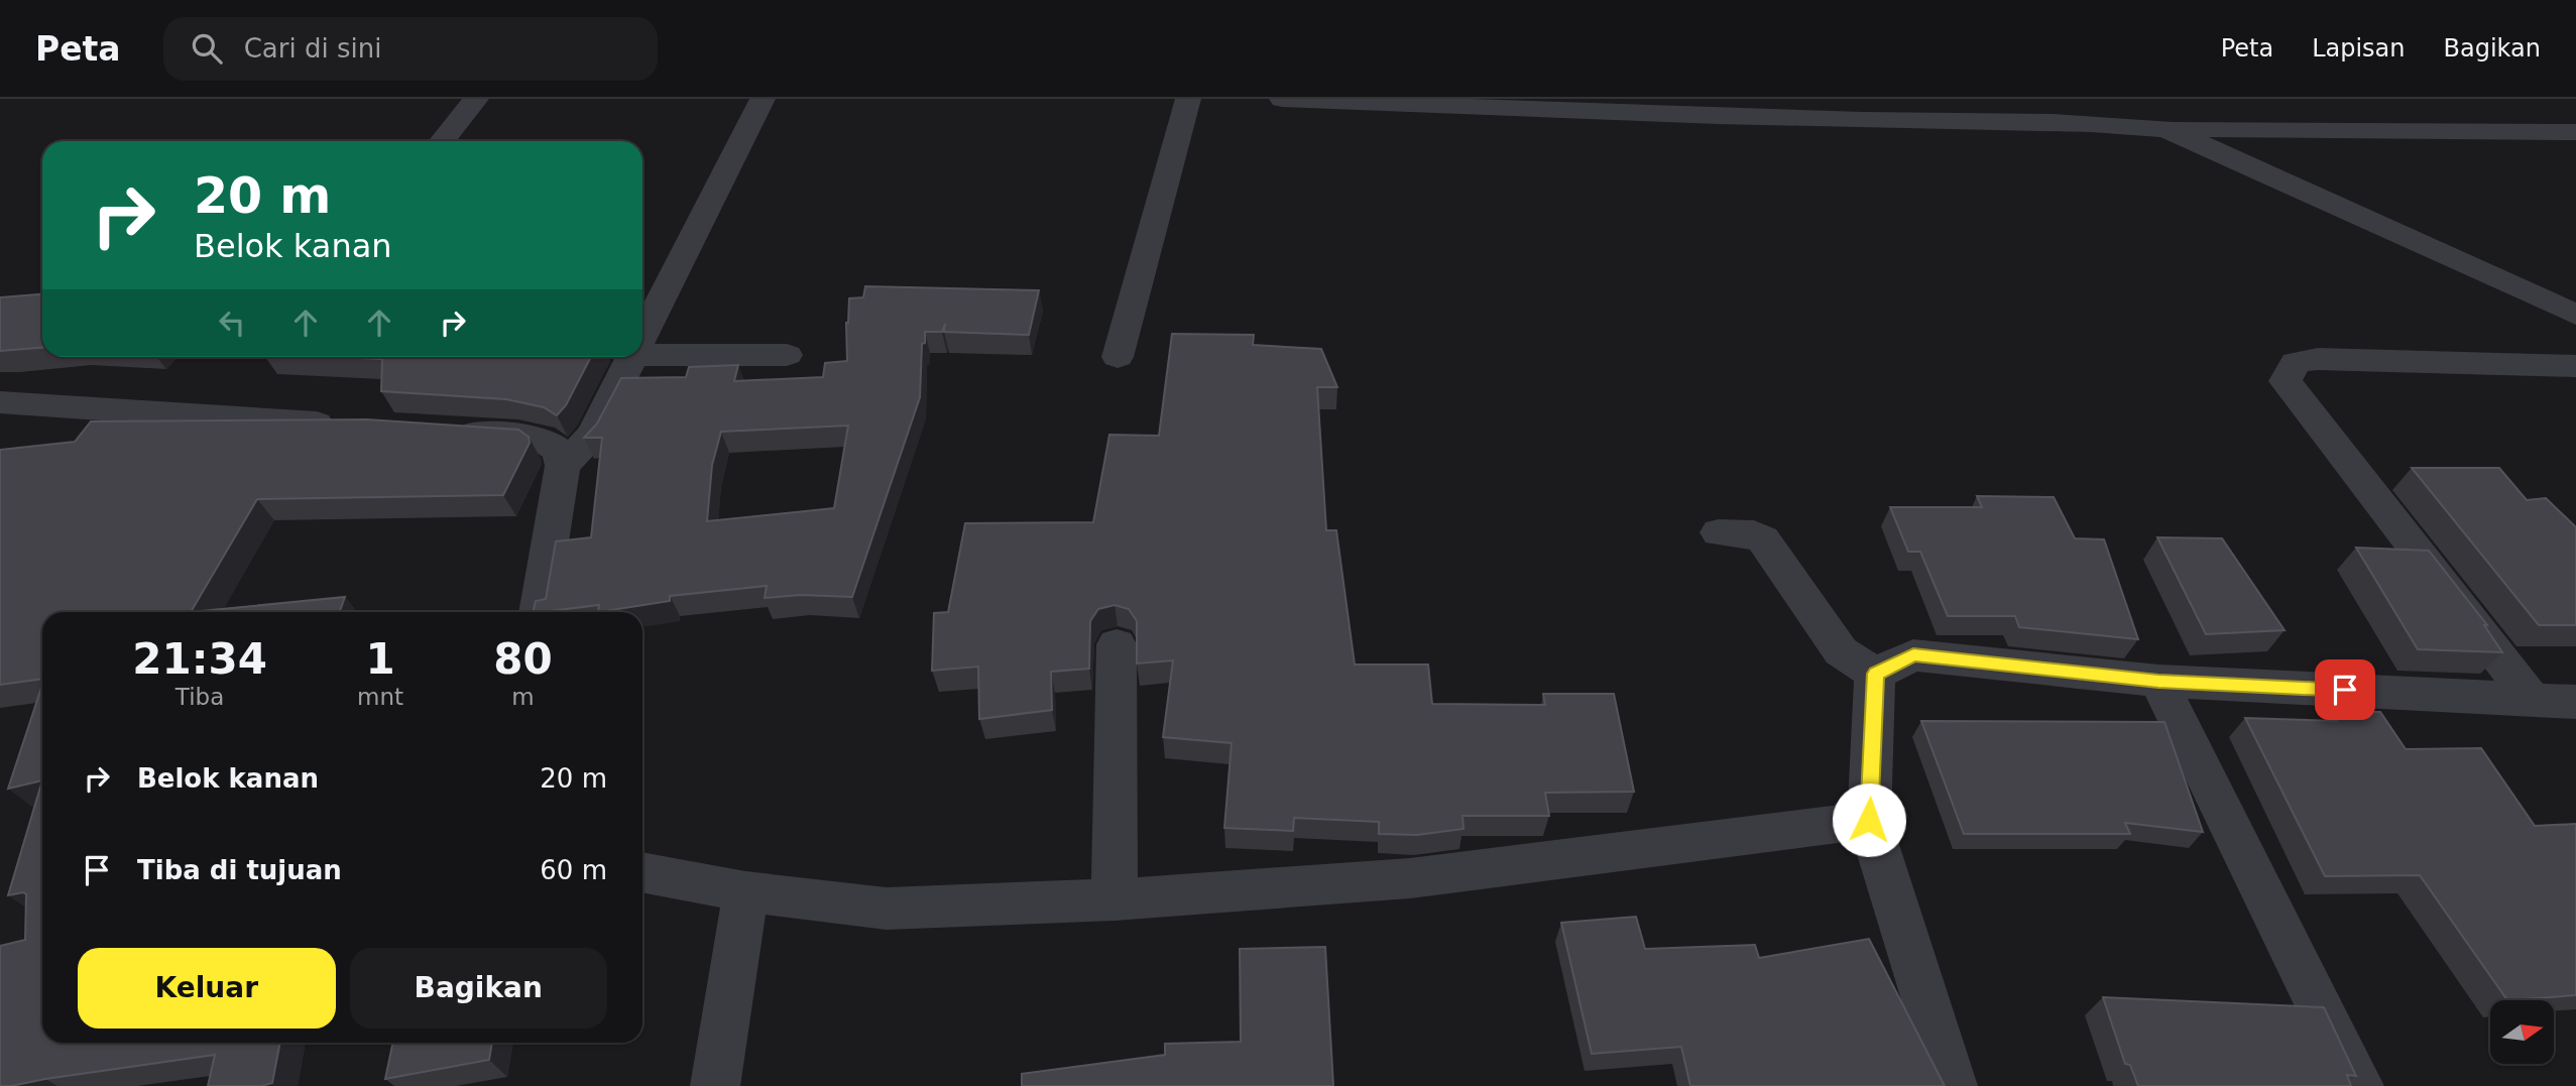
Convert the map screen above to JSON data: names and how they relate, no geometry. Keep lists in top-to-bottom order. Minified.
{"north":"right","page":{"header":"Peta","search":"Cari di sini","nav":["Peta","Lapisan","Bagikan"],"turn":["20 m","Belok kanan"],"eta":["21:34","Tiba","1","mnt","80","m"],"list":[{"name":"Belok kanan","value":"20 m"},{"name":"Tiba di tujuan","value":"60 m"}],"buttons":["Keluar","Bagikan"]}}
